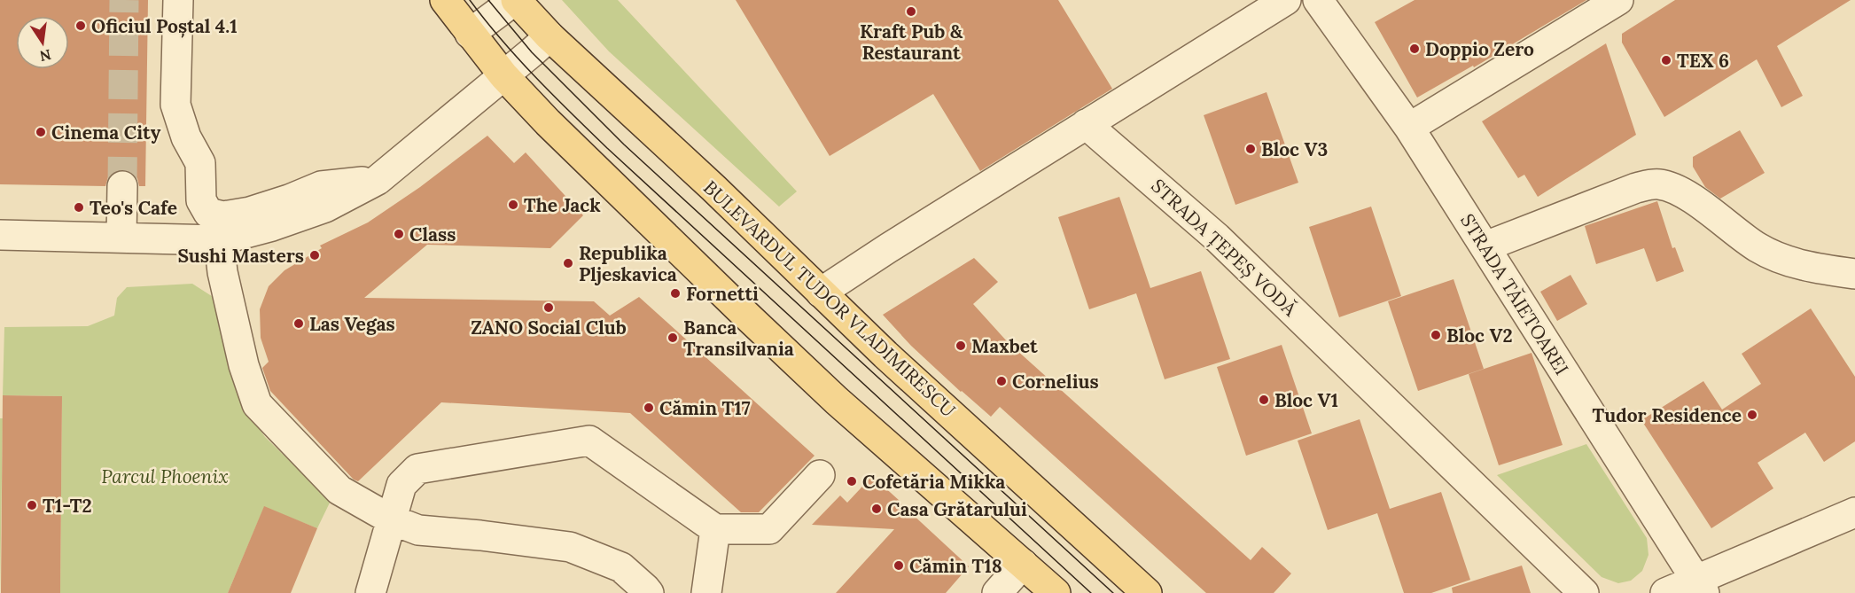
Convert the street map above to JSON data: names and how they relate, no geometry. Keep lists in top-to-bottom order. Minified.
{"streets":{"main road":["BULEVARDUL TUDOR VLADIMIRESCU"],"street":["STRADA ȚEPEȘ VODĂ","STRADA TĂIETOAREI"]},"parks":["Parcul Phoenix"],"places":["Kraft Pub & Restaurant","Oficiul Poștal 4.1","Doppio Zero","TEX 6","Cinema City","Bloc V3","The Jack","Teo's Cafe","Class","Sushi Masters","Republika Pljeskavica","Fornetti","ZANO Social Club","Las Vegas","Bloc V2","Banca Transilvania","Maxbet","Cornelius","Bloc V1","Cămin T17","Tudor Residence","Cofetăria Mikka","T1-T2","Casa Grătarului","Cămin T18"],"north":"bottom"}
